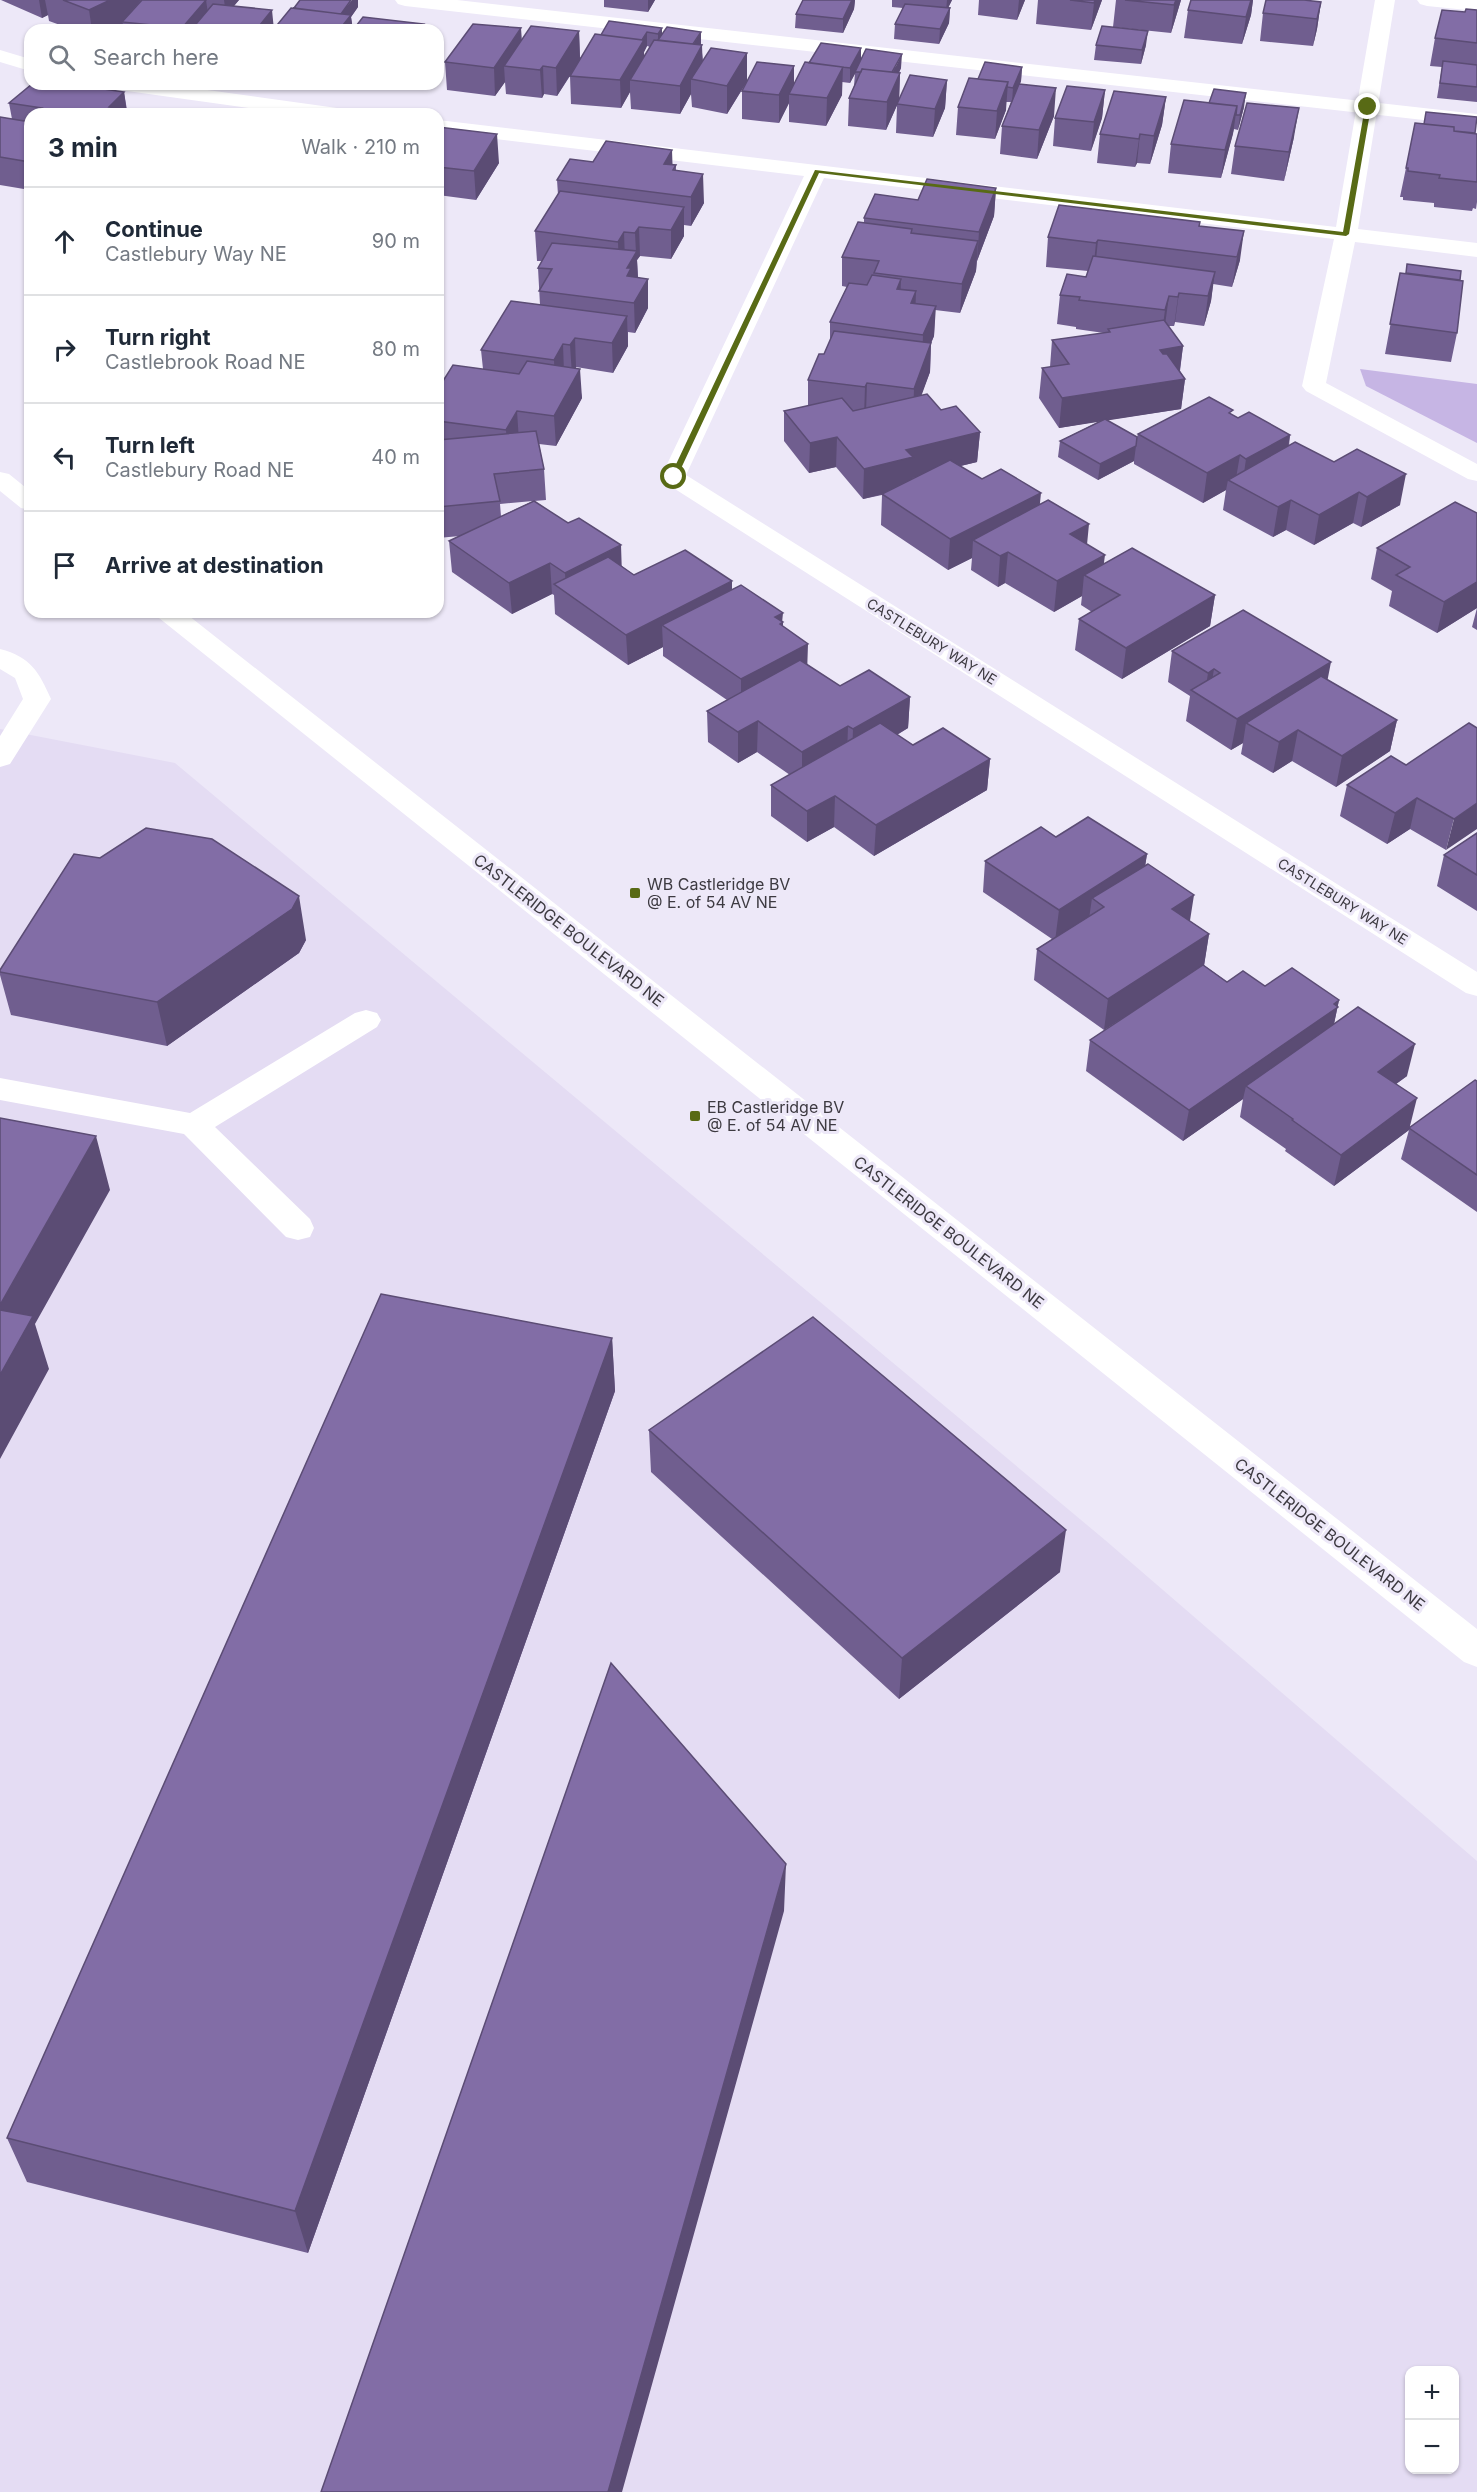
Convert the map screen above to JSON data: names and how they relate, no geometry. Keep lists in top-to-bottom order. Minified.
{"streets":{"street":["CASTLEBURY WAY NE","CASTLERIDGE BOULEVARD NE"]},"places":{"transit":["WB Castleridge BV @ E. of 54 AV NE","EB Castleridge BV @ E. of 54 AV NE"]},"page":{"search":"Search here","heading":["3 min","Walk · 210 m"],"list":[["Continue","Castlebury Way NE","90 m"],["Turn right","Castlebrook Road NE","80 m"],["Turn left","Castlebury Road NE","40 m"],"Arrive at destination"],"map_buttons":["+","−"]}}
